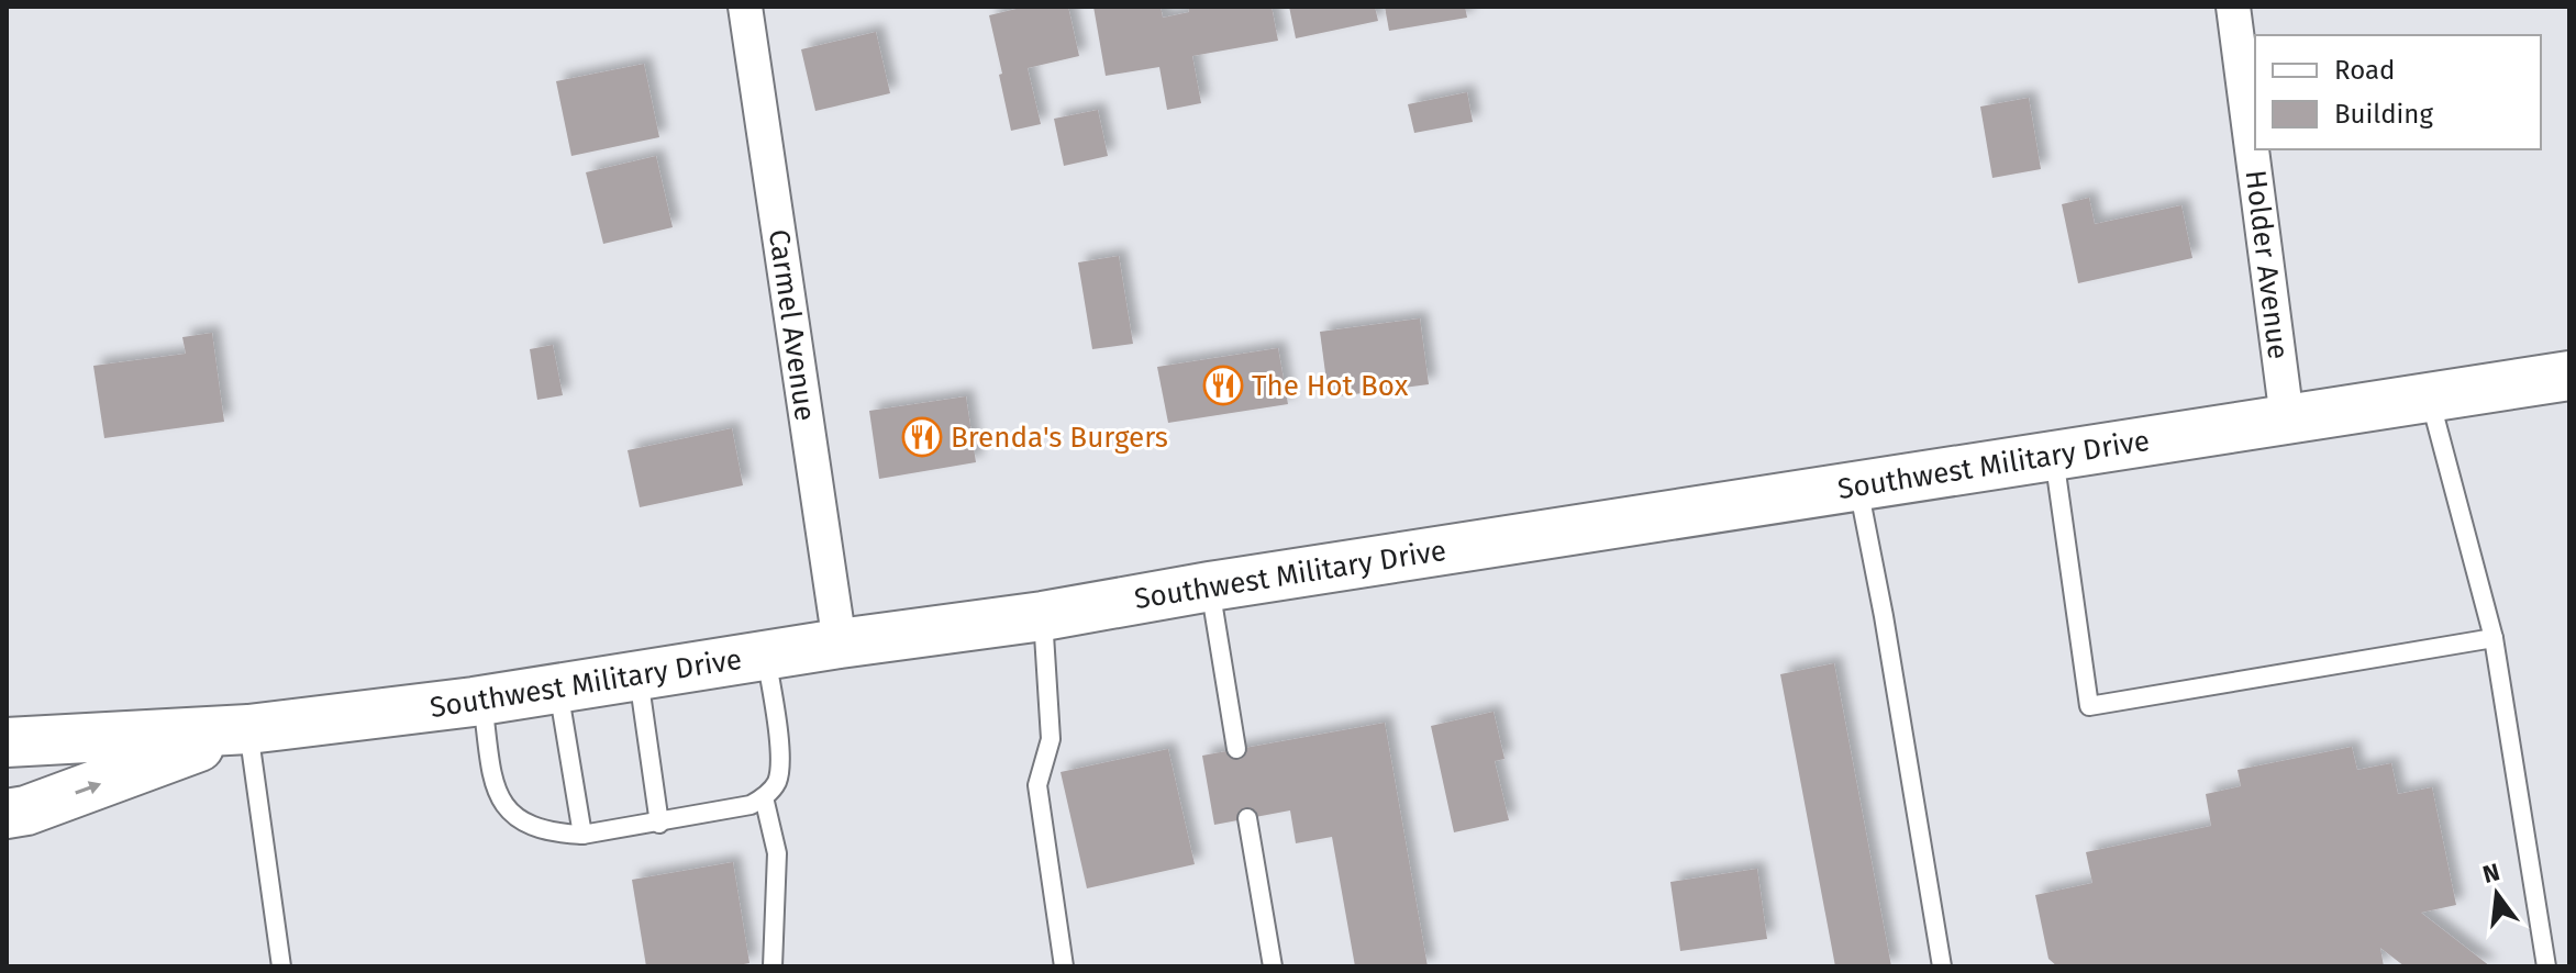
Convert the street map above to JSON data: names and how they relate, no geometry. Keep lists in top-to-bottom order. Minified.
{"streets":{"main road":["Southwest Military Drive"],"street":["Holder Avenue","Carmel Avenue"]},"crossings":[["Holder Avenue","Southwest Military Drive"],["Carmel Avenue","Southwest Military Drive"]],"places":{"restaurant":["The Hot Box","Brenda's Burgers"]},"legend":["Road","Building"],"north":"top"}
